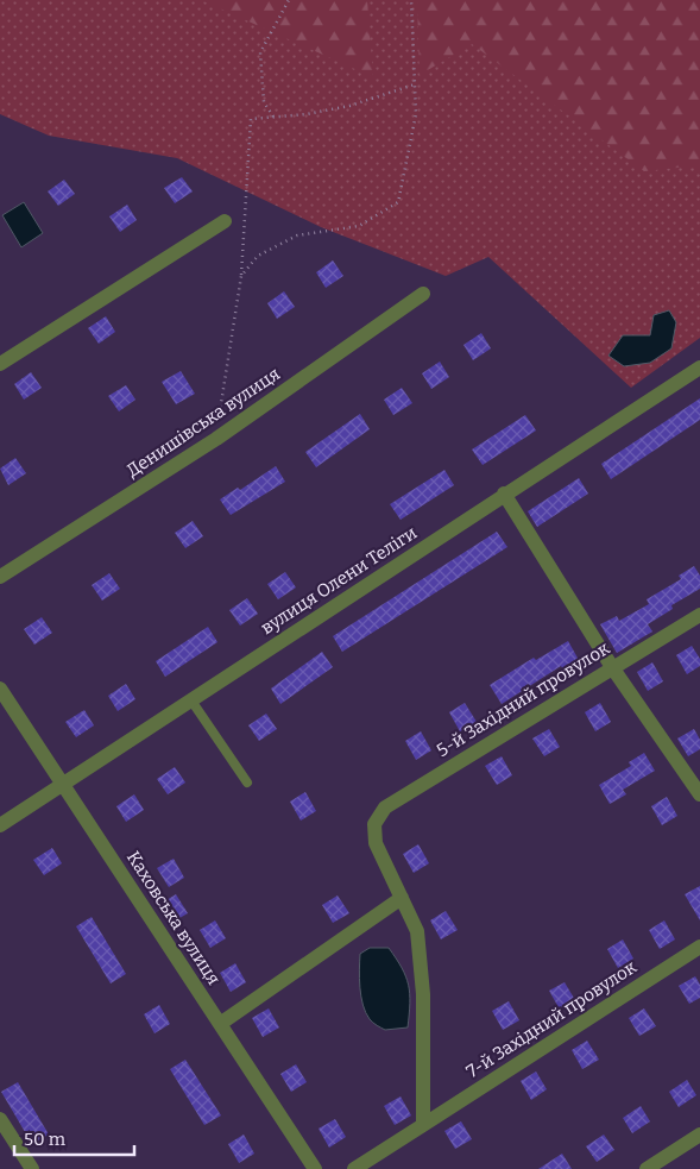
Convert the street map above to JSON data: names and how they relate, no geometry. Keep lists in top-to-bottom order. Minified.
{"streets":{"street":["Денишівська вулиця","вулиця Олени Теліги","5-й Західний провулок","Каховська вулиця","7-й Західний провулок"]},"crossings":[["вулиця Олени Теліги","Каховська вулиця"]],"scale_bar":"50 m"}
